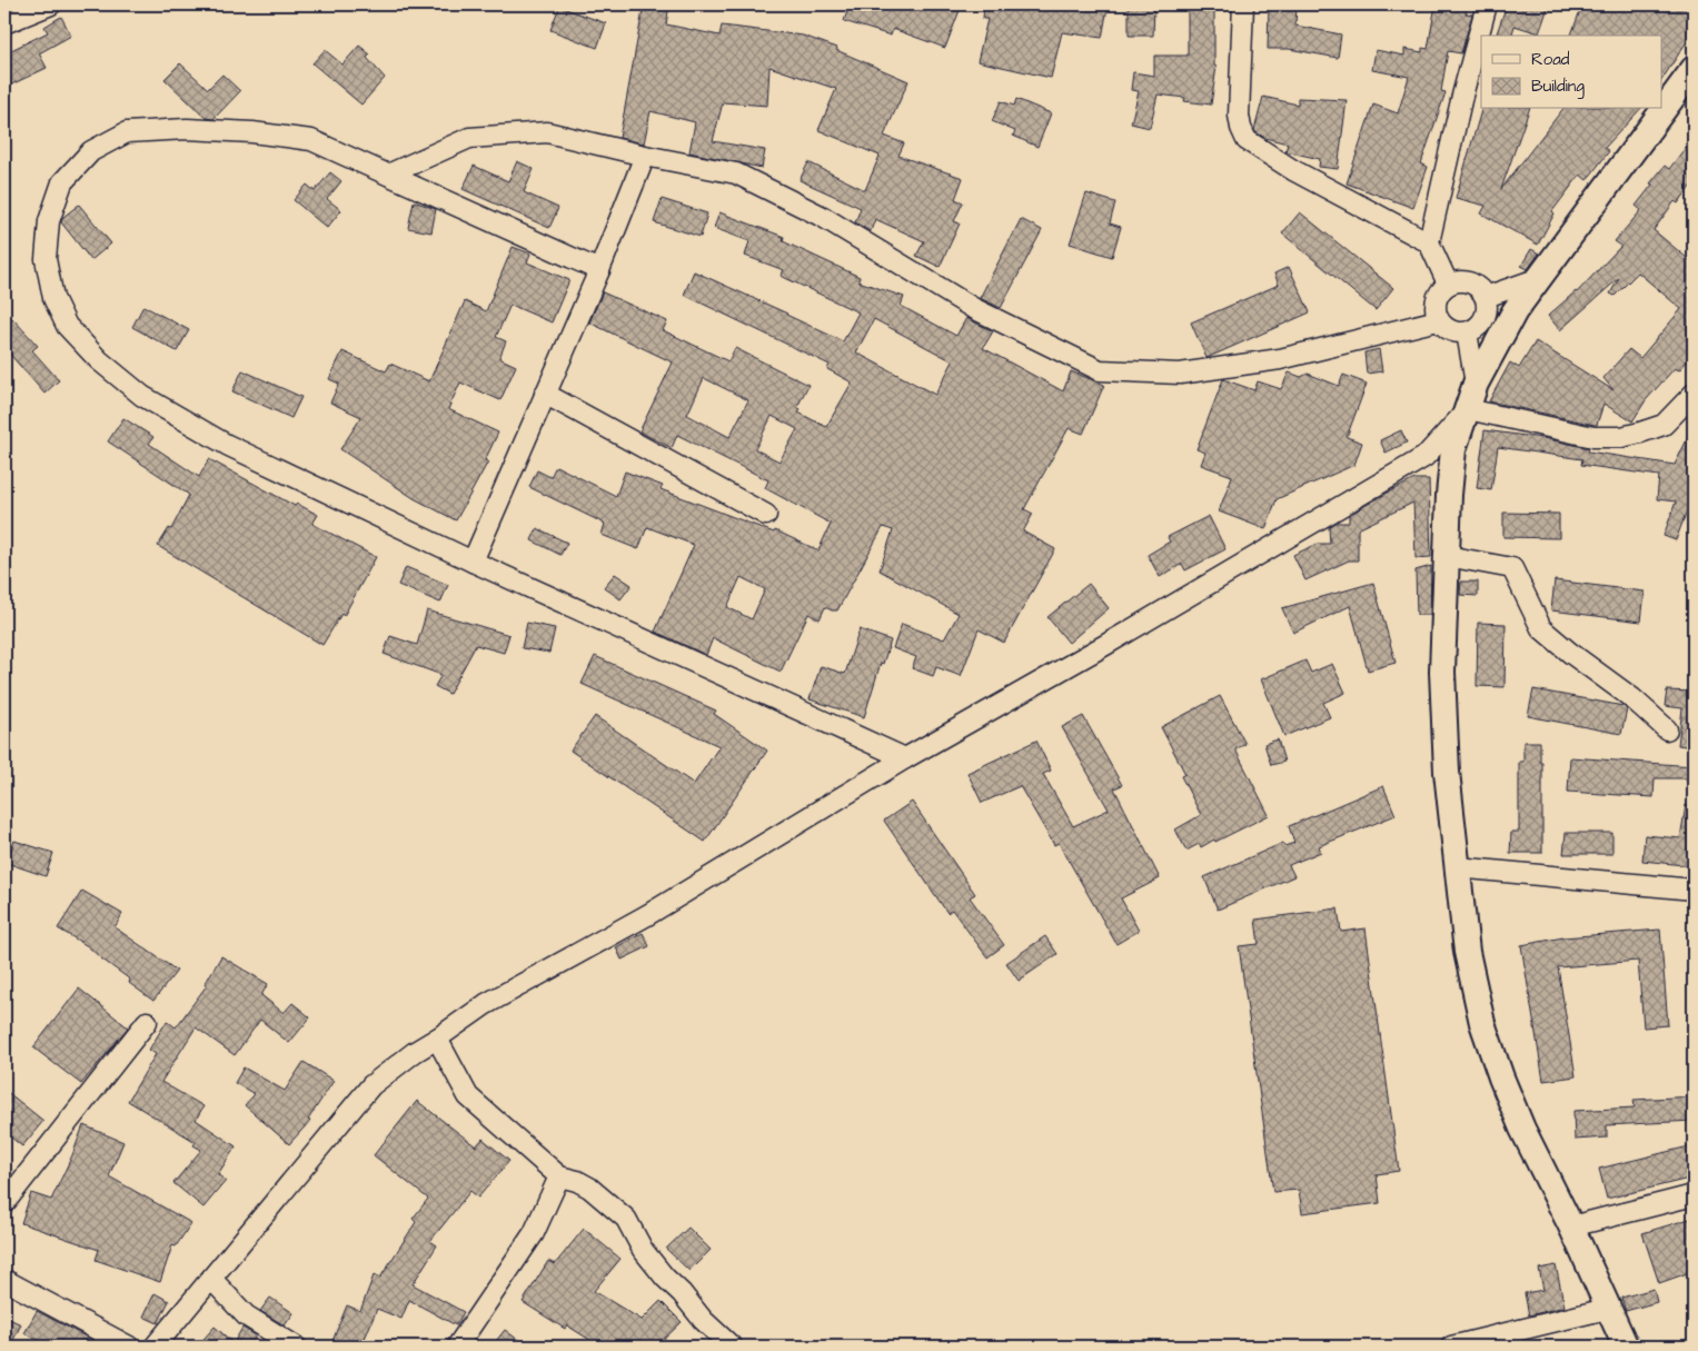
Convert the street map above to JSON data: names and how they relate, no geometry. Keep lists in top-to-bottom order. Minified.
{"legend":["Road","Building"]}
